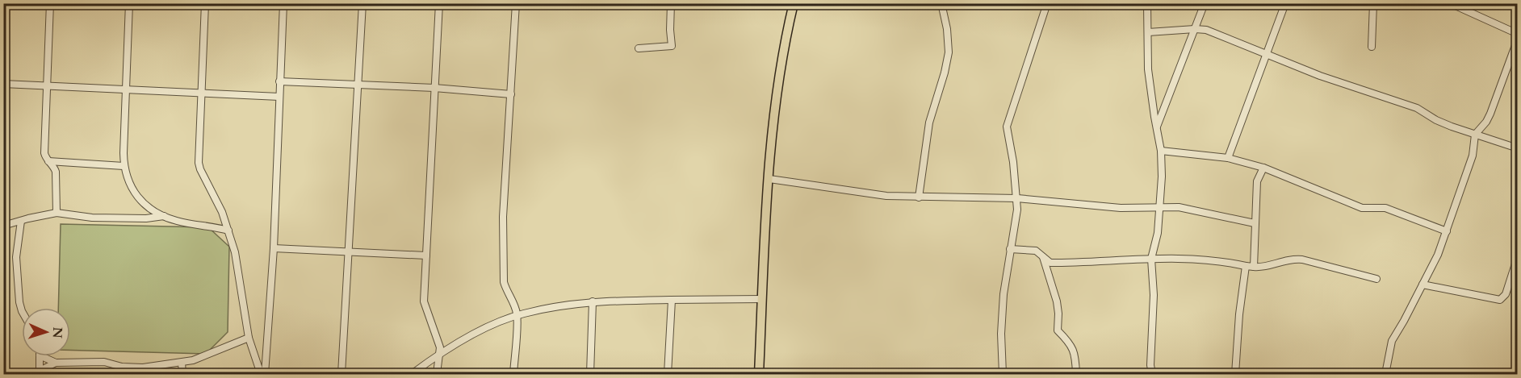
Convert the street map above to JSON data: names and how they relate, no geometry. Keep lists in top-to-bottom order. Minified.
{"north":"right"}
